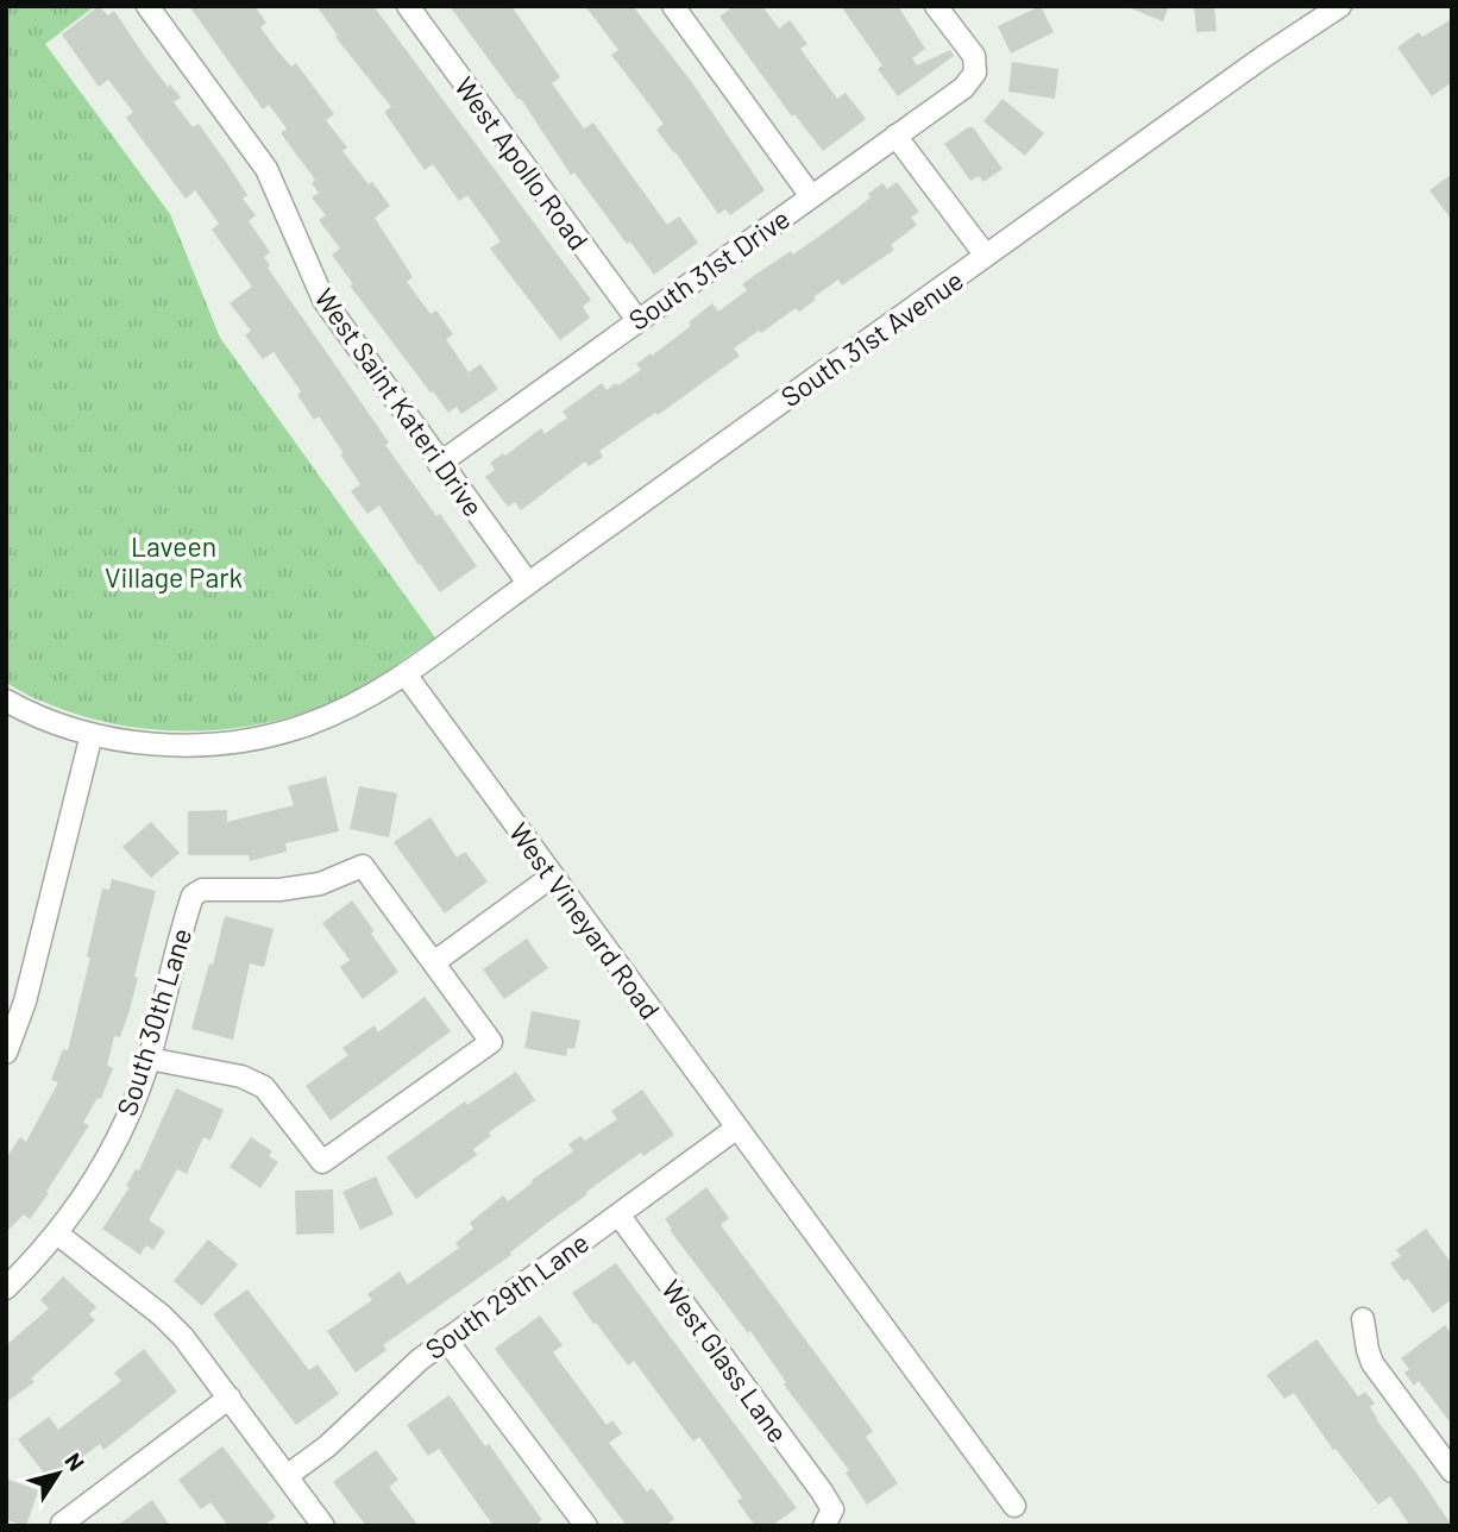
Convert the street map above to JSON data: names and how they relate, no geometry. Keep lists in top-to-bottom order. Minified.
{"streets":{"street":["West Apollo Road","South 31st Drive","South 31st Avenue","West Saint Kateri Drive","West Vineyard Road","South 30th Lane","South 29th Lane","West Glass Lane"]},"crossings":[["West Apollo Road","South 31st Drive"],["South 31st Drive","West Saint Kateri Drive"],["South 31st Avenue","West Saint Kateri Drive"],["South 31st Avenue","West Vineyard Road"],["West Vineyard Road","South 29th Lane"],["South 29th Lane","West Glass Lane"]],"parks":["Laveen Village Park"],"north":"top right"}
